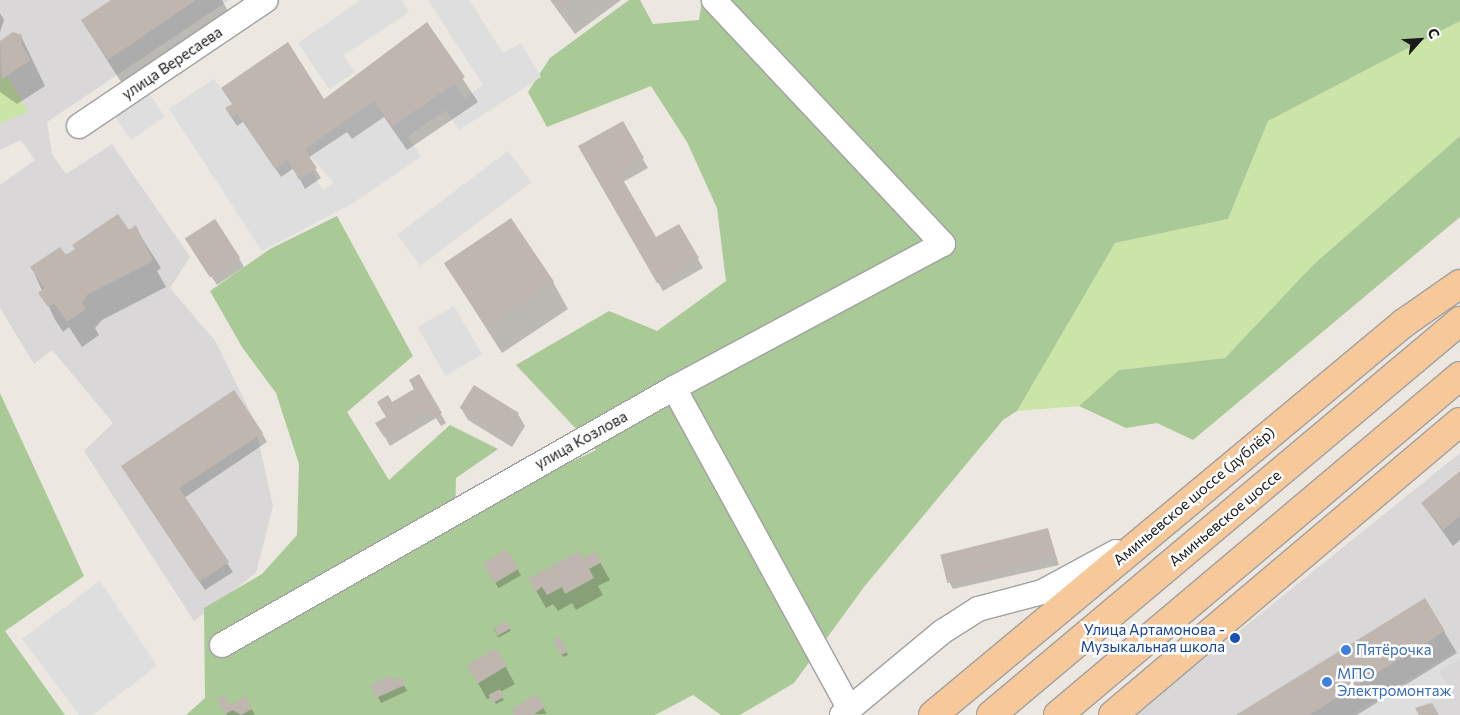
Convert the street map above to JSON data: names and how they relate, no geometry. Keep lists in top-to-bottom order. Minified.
{"streets":{"main road":["Аминьевское шоссе (дублёр)","Аминьевское шоссе"],"street":["улица Вересаева","улица Козлова"]},"places":["Улица Артамонова - Музыкальная школа","Пятёрочка","МПО Электромонтаж"],"north":"top right"}
